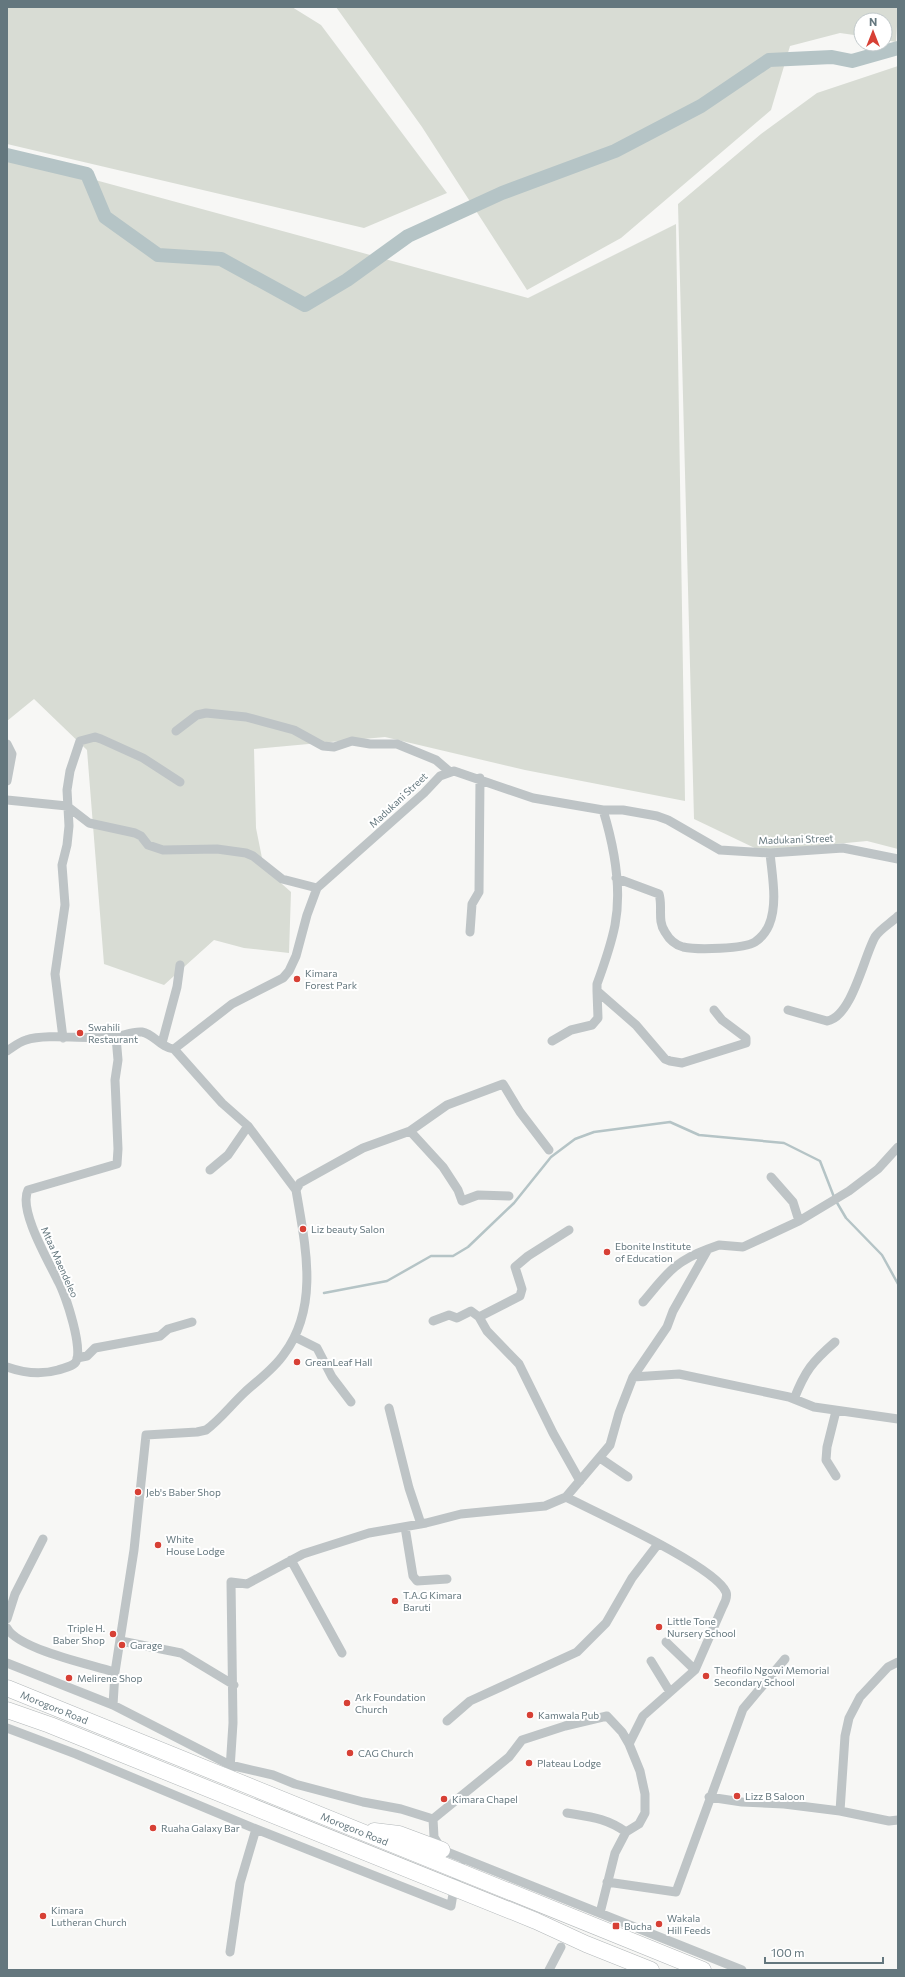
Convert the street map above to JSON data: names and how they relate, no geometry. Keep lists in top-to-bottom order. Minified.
{"streets":{"highway":["Morogoro Road"],"street":["Madukani Street","Mtaa Maendeleo"]},"places":{"other":["Kimara Forest Park","Swahili Restaurant","Liz beauty Salon","Ebonite Institute of Education","GreanLeaf Hall","Jeb's Baber Shop","White House Lodge","T.A.G Kimara Baruti","Little Tone Nursery School","Triple H. Baber Shop","Garage","Theofilo Ngowi Memorial Secondary School","Melirene Shop","Ark Foundation Church","Kamwala Pub","CAG Church","Plateau Lodge","Lizz B Saloon","Kimara Chapel","Ruaha Galaxy Bar","Kimara Lutheran Church","Wakala Hill Feeds"],"transit":["Bucha"]},"scale_bar":"100 m","north":"top"}
